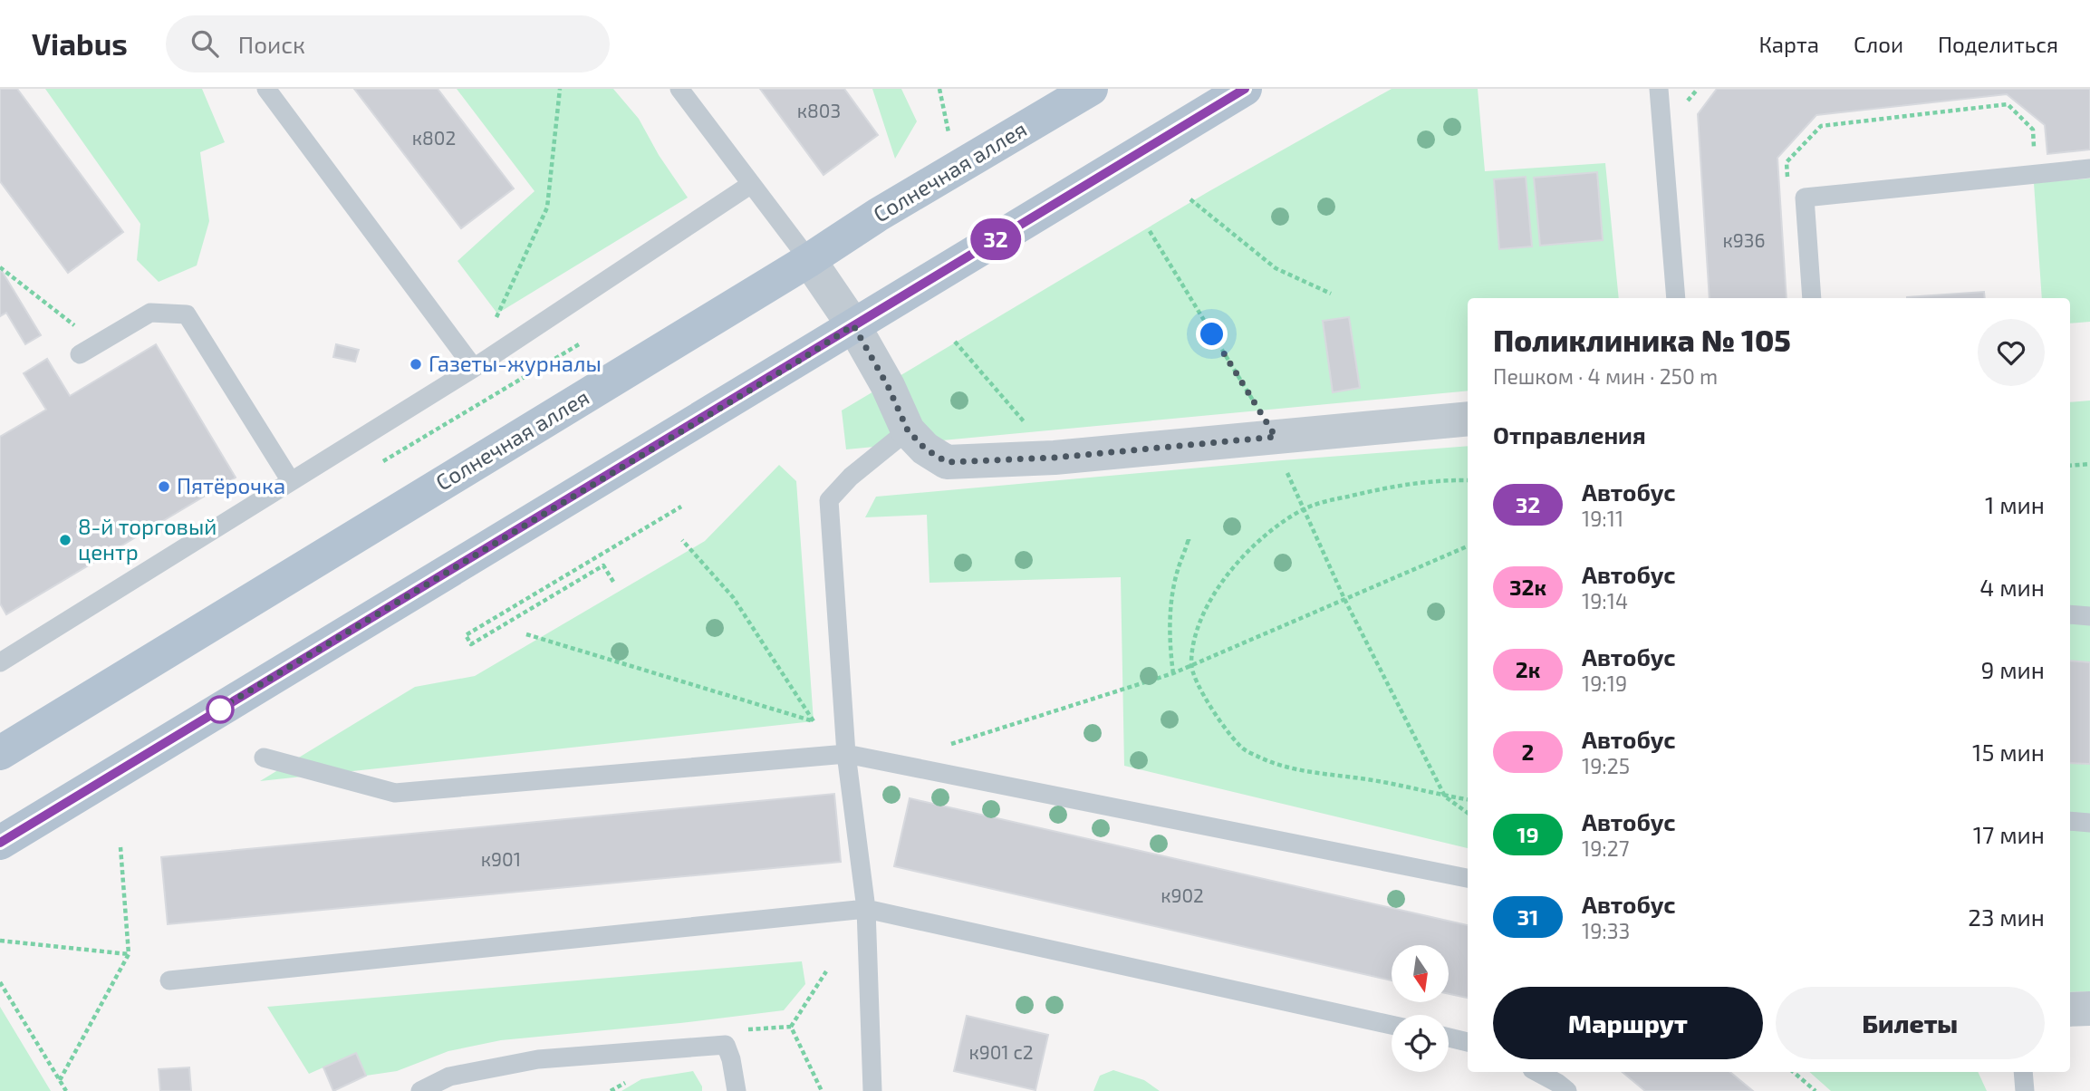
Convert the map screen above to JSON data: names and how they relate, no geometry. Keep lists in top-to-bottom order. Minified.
{"streets":{"main road":["Солнечная аллея"]},"places":["Газеты-журналы","Пятёрочка","8-й торговый центр"],"lines":["bus line 32"],"house_numbers":["к803","к802","к936","к901","к902","к901 с2"],"north":"bottom","page":{"header":"Viabus","search":"Поиск","nav":["Карта","Слои","Поделиться"],"on_map":"32","heading":[["Поликлиника № 105","Пешком · 4 мин · 250 m"],"Отправления"],"list":[{"mark":"32","name":"Автобус","note":"19:11","value":"1 мин"},{"mark":"32к","name":"Автобус","note":"19:14","value":"4 мин"},{"mark":"2к","name":"Автобус","note":"19:19","value":"9 мин"},{"mark":"2","name":"Автобус","note":"19:25","value":"15 мин"},{"mark":"19","name":"Автобус","note":"19:27","value":"17 мин"},{"mark":"31","name":"Автобус","note":"19:33","value":"23 мин"}],"buttons":["Маршрут","Билеты"]}}
